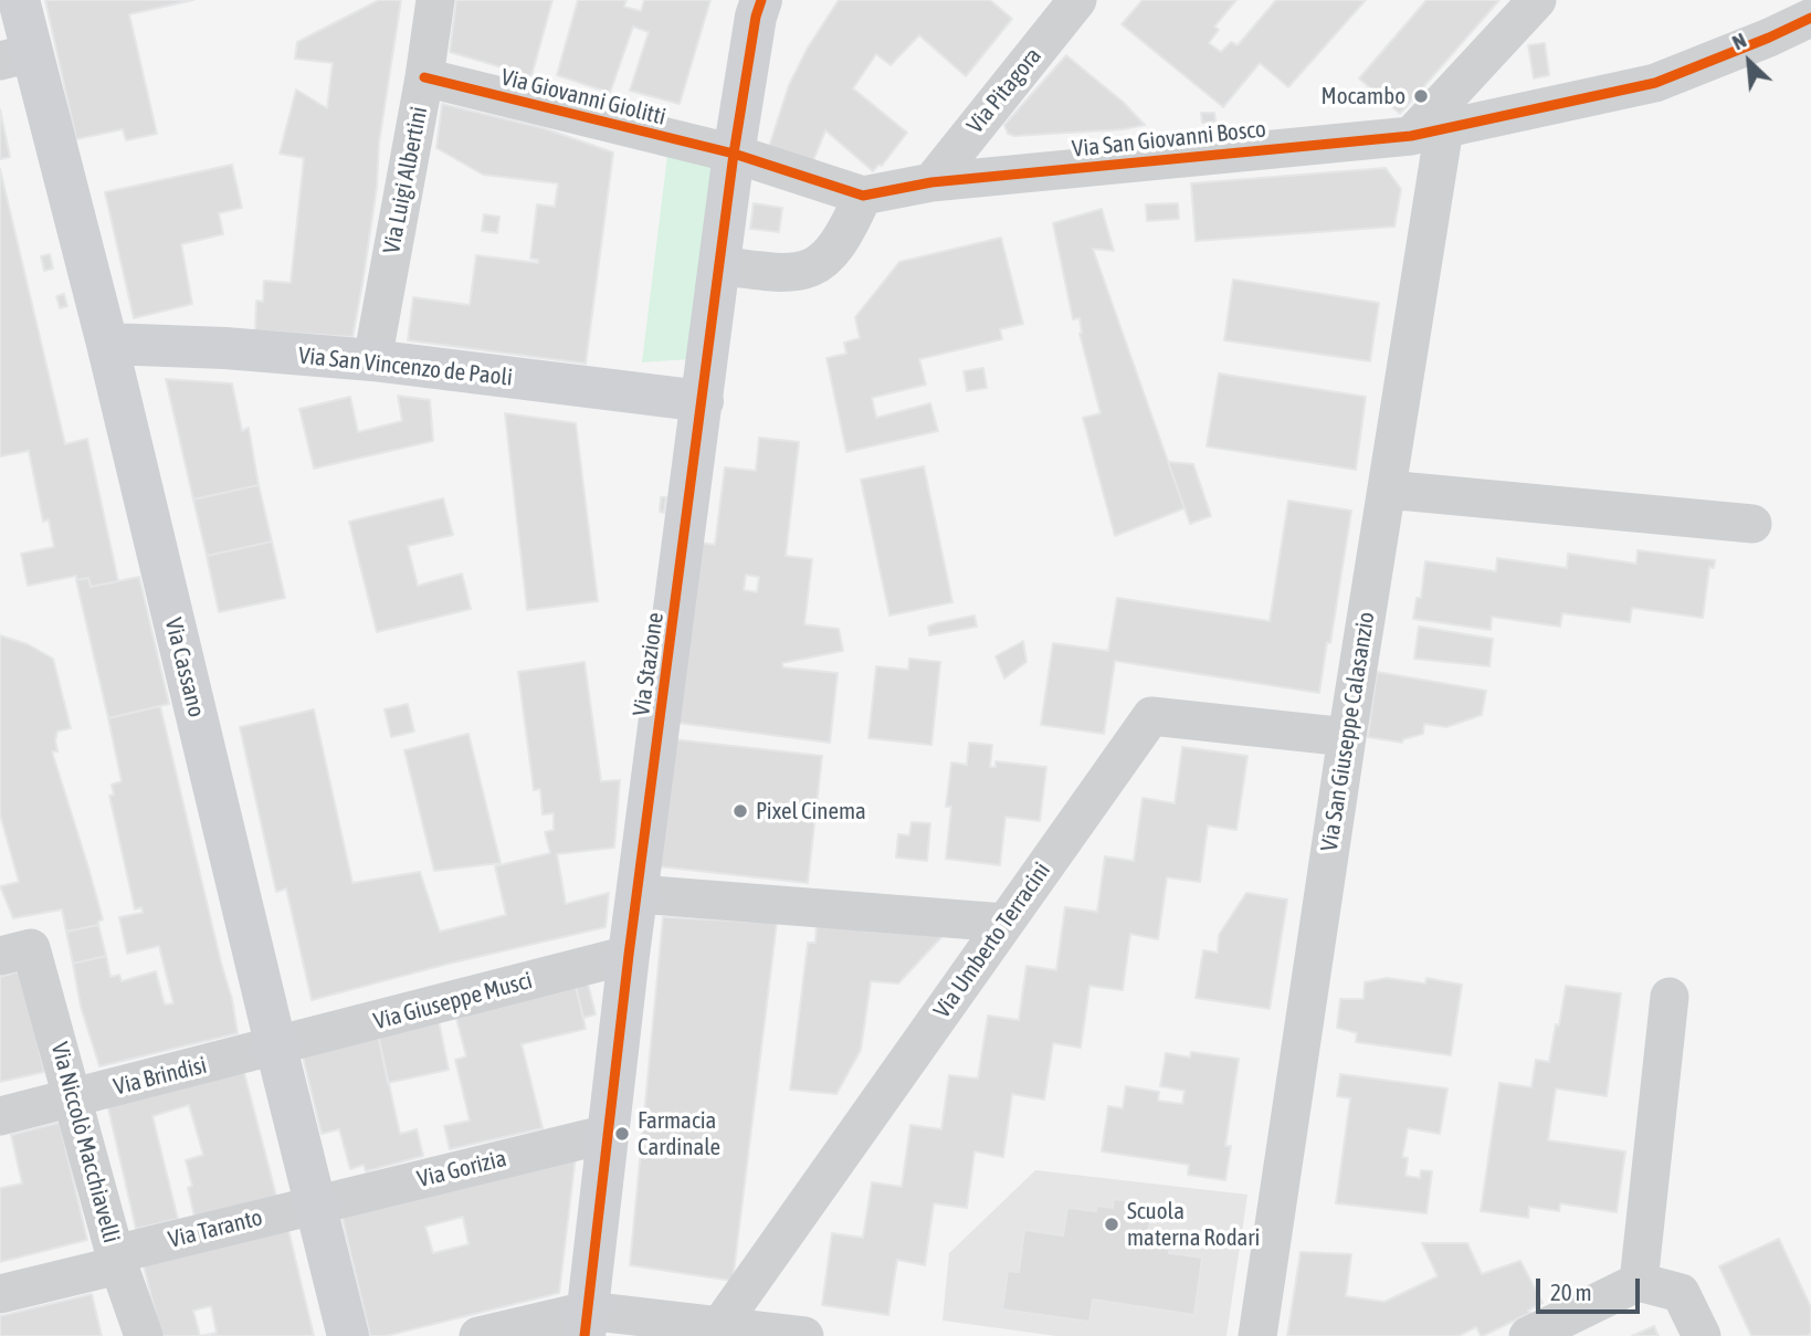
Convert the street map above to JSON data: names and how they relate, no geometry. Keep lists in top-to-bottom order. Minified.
{"streets":{"street":["Via Pitagora","Via Giovanni Giolitti","Via San Giovanni Bosco","Via Luigi Albertini","Via San Vincenzo de Paoli","Via Stazione","Via Cassano","Via San Giuseppe Calasanzio","Via Umberto Terracini","Via Giuseppe Musci","Via Brindisi","Via Niccolò Macchiavelli","Via Gorizia","Via Taranto"]},"crossings":[["Via Pitagora","Via San Giovanni Bosco"],["Via Giovanni Giolitti","Via San Giovanni Bosco"],["Via Giovanni Giolitti","Via Luigi Albertini"],["Via Giovanni Giolitti","Via Stazione"],["Via San Giovanni Bosco","Via San Giuseppe Calasanzio"],["Via Luigi Albertini","Via San Vincenzo de Paoli"],["Via San Vincenzo de Paoli","Via Stazione"],["Via San Vincenzo de Paoli","Via Cassano"],["Via Stazione","Via Giuseppe Musci"],["Via Stazione","Via Gorizia"],["Via Cassano","Via Giuseppe Musci"],["Via Cassano","Via Brindisi"],["Via Cassano","Via Gorizia"],["Via Cassano","Via Taranto"],["Via San Giuseppe Calasanzio","Via Umberto Terracini"],["Via Giuseppe Musci","Via Brindisi"],["Via Brindisi","Via Niccolò Macchiavelli"],["Via Niccolò Macchiavelli","Via Taranto"],["Via Gorizia","Via Taranto"]],"places":["Mocambo","Pixel Cinema","Farmacia Cardinale","Scuola materna Rodari"],"scale_bar":"20 m","north":"top left"}
